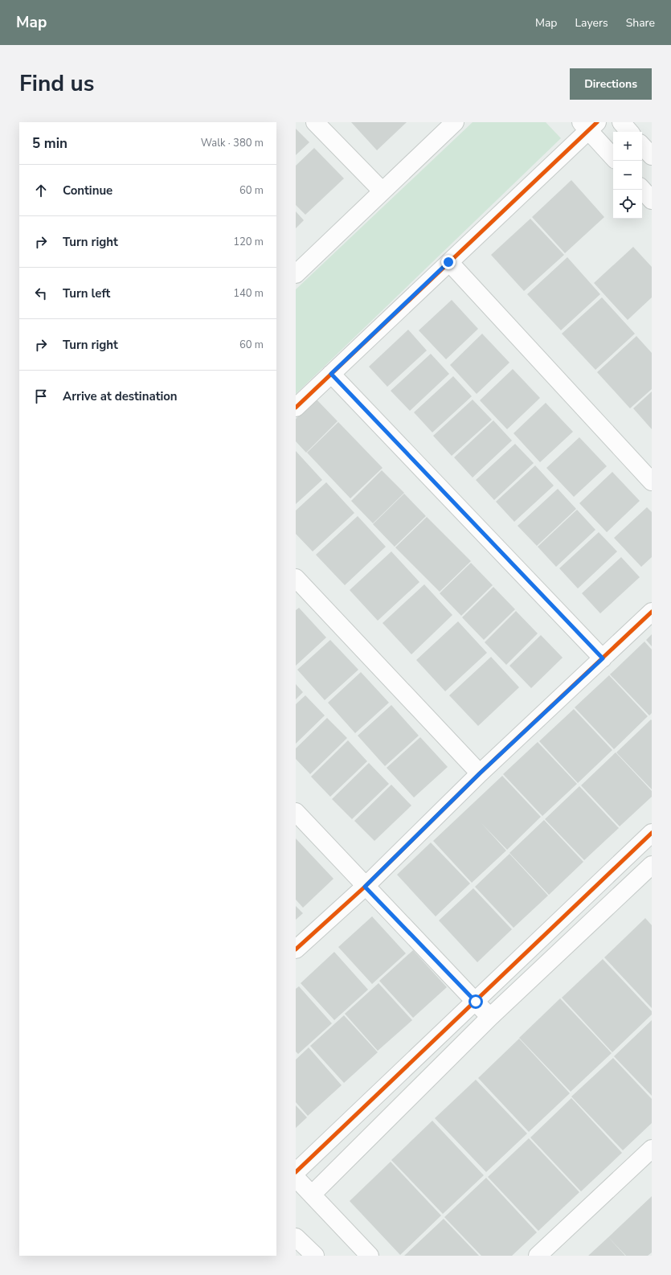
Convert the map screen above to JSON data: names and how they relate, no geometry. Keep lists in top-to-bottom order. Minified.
{"page":{"header":"Map","nav":["Map","Layers","Share"],"title":"Find us","buttons":"Directions","heading":["5 min","Walk · 380 m"],"map_buttons":["+","−"],"list":[["Continue","60 m"],["Turn right","120 m"],["Turn left","140 m"],["Turn right","60 m"],"Arrive at destination"]}}
